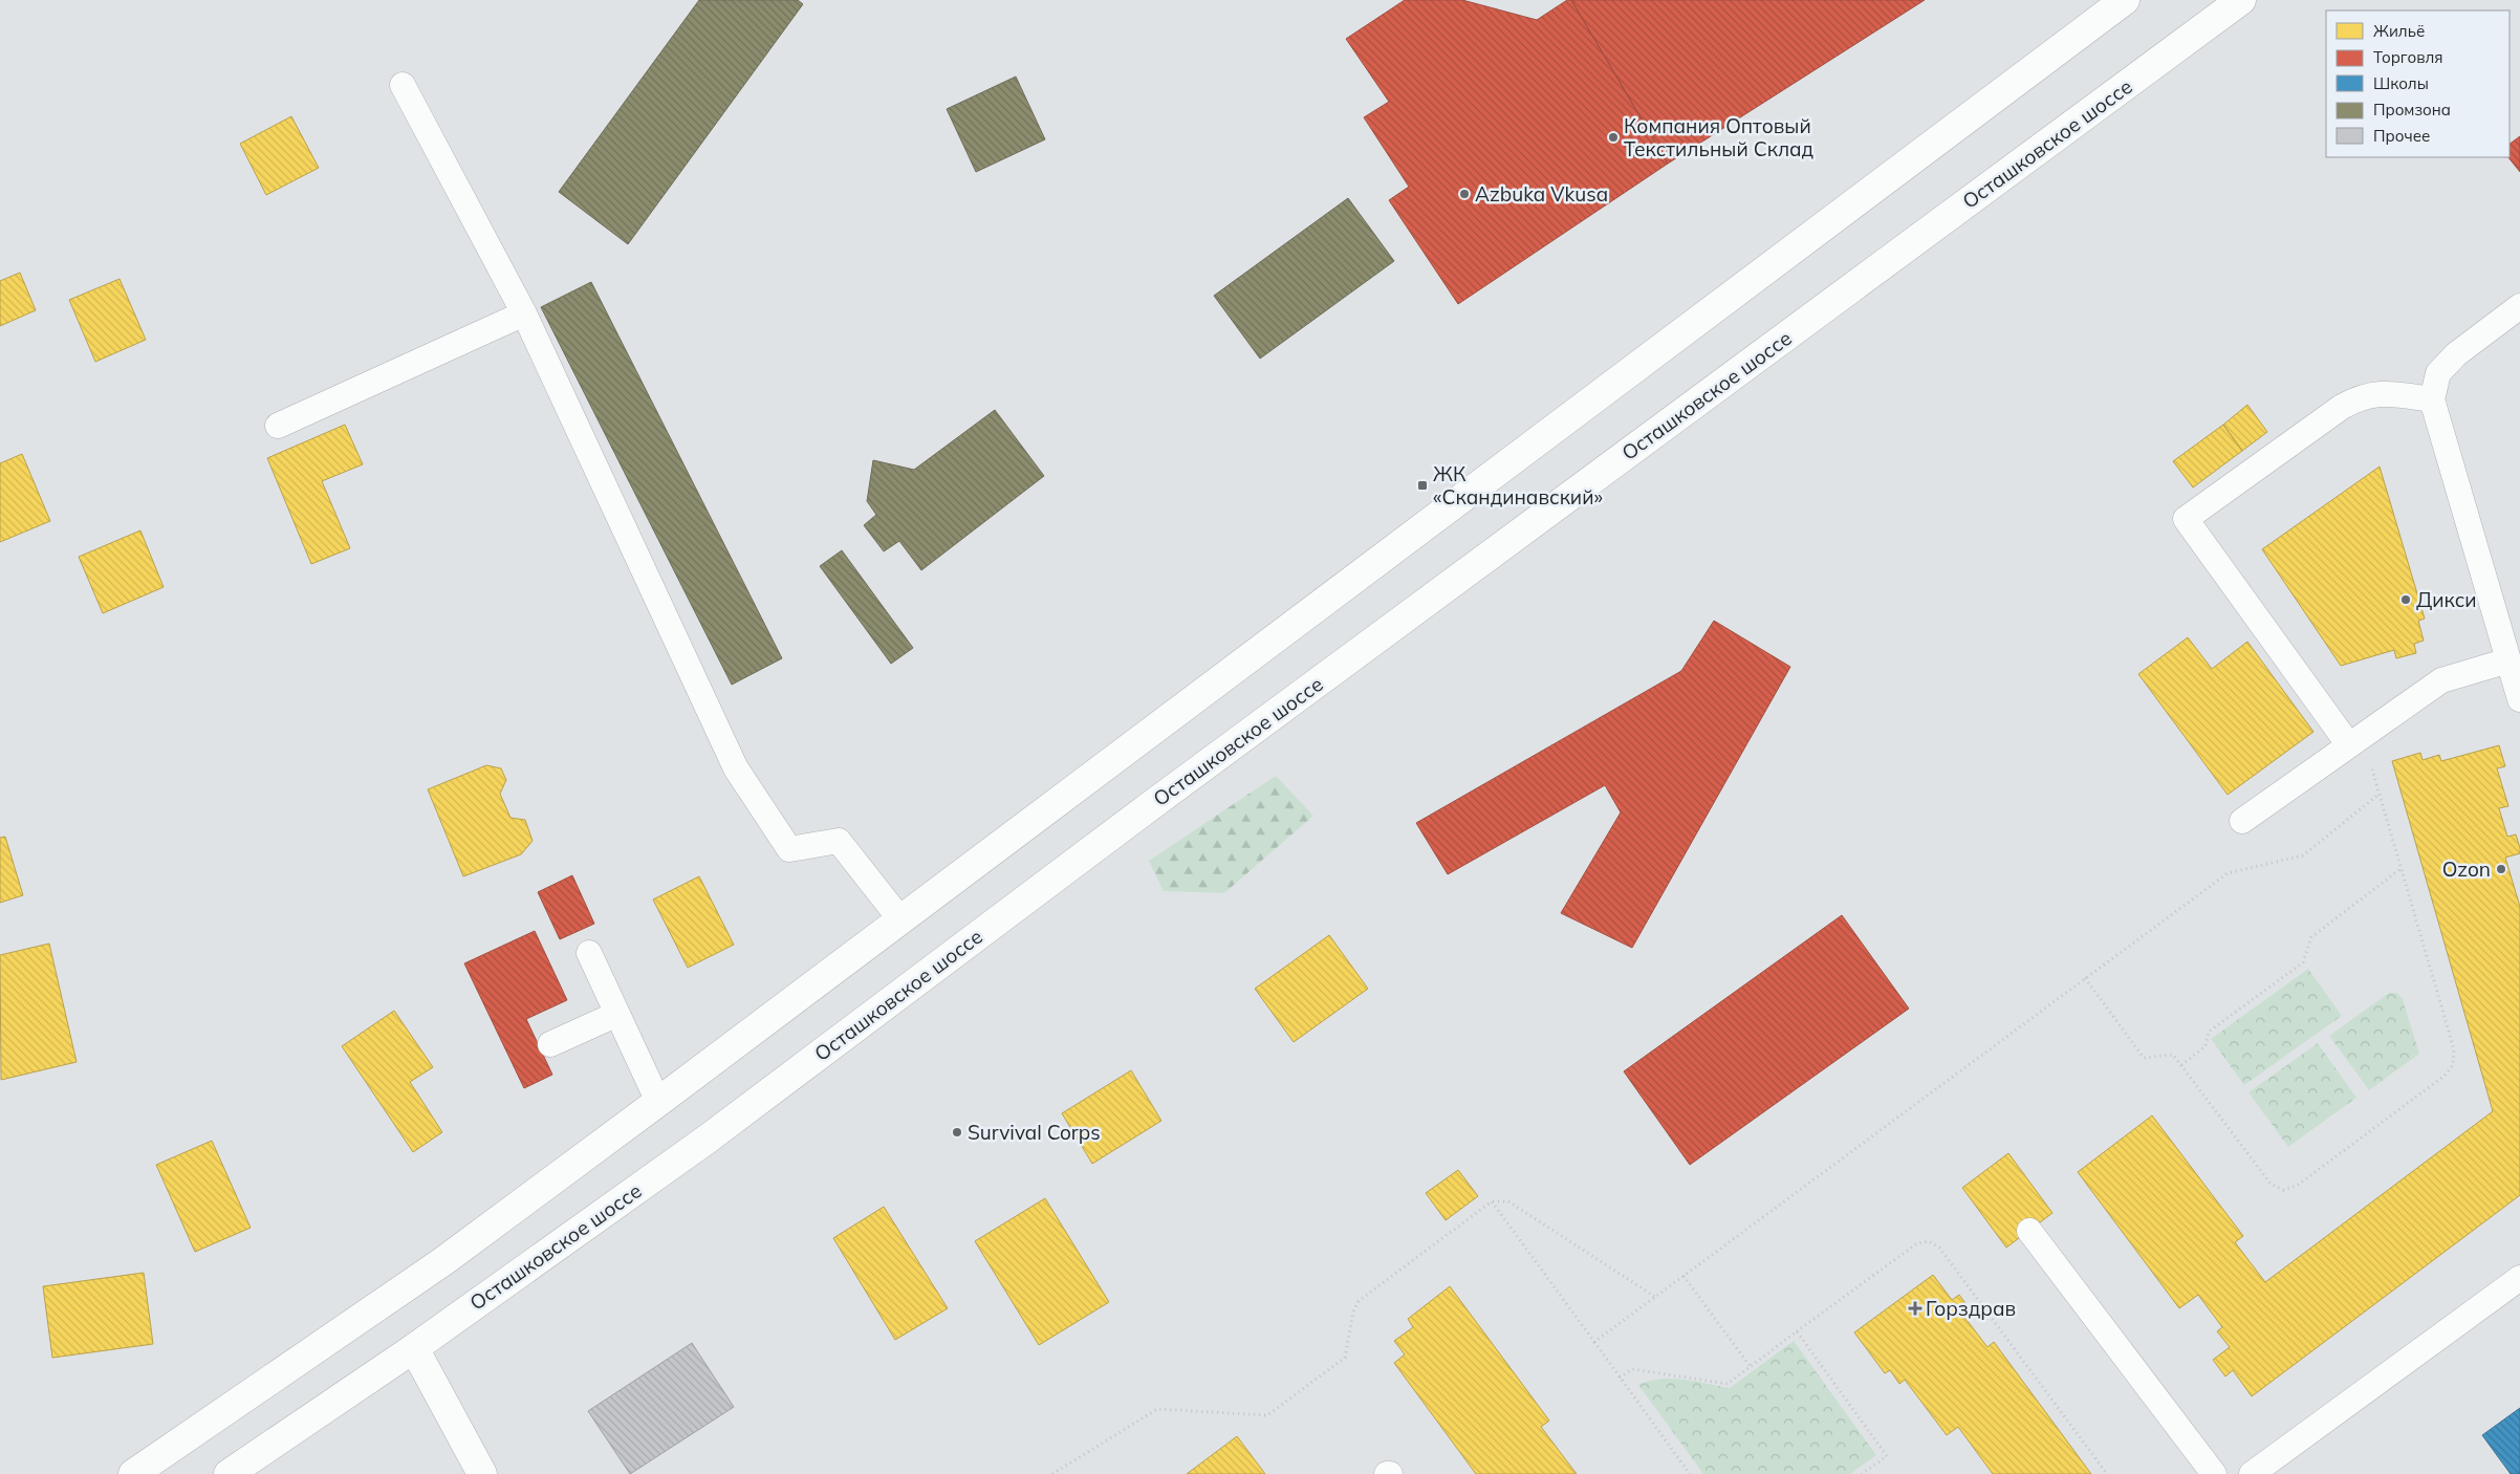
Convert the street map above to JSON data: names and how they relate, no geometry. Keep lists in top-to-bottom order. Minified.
{"streets":{"main road":["Осташковское шоссе"]},"places":{"other":["Компания Оптовый Текстильный Склад","Azbuka Vkusa","Дикси","Ozon","Survival Corps"],"transit":["ЖК «Скандинавский»"],"health":["Горздрав"]},"legend":["Жильё","Торговля","Школы","Промзона","Прочее"]}
